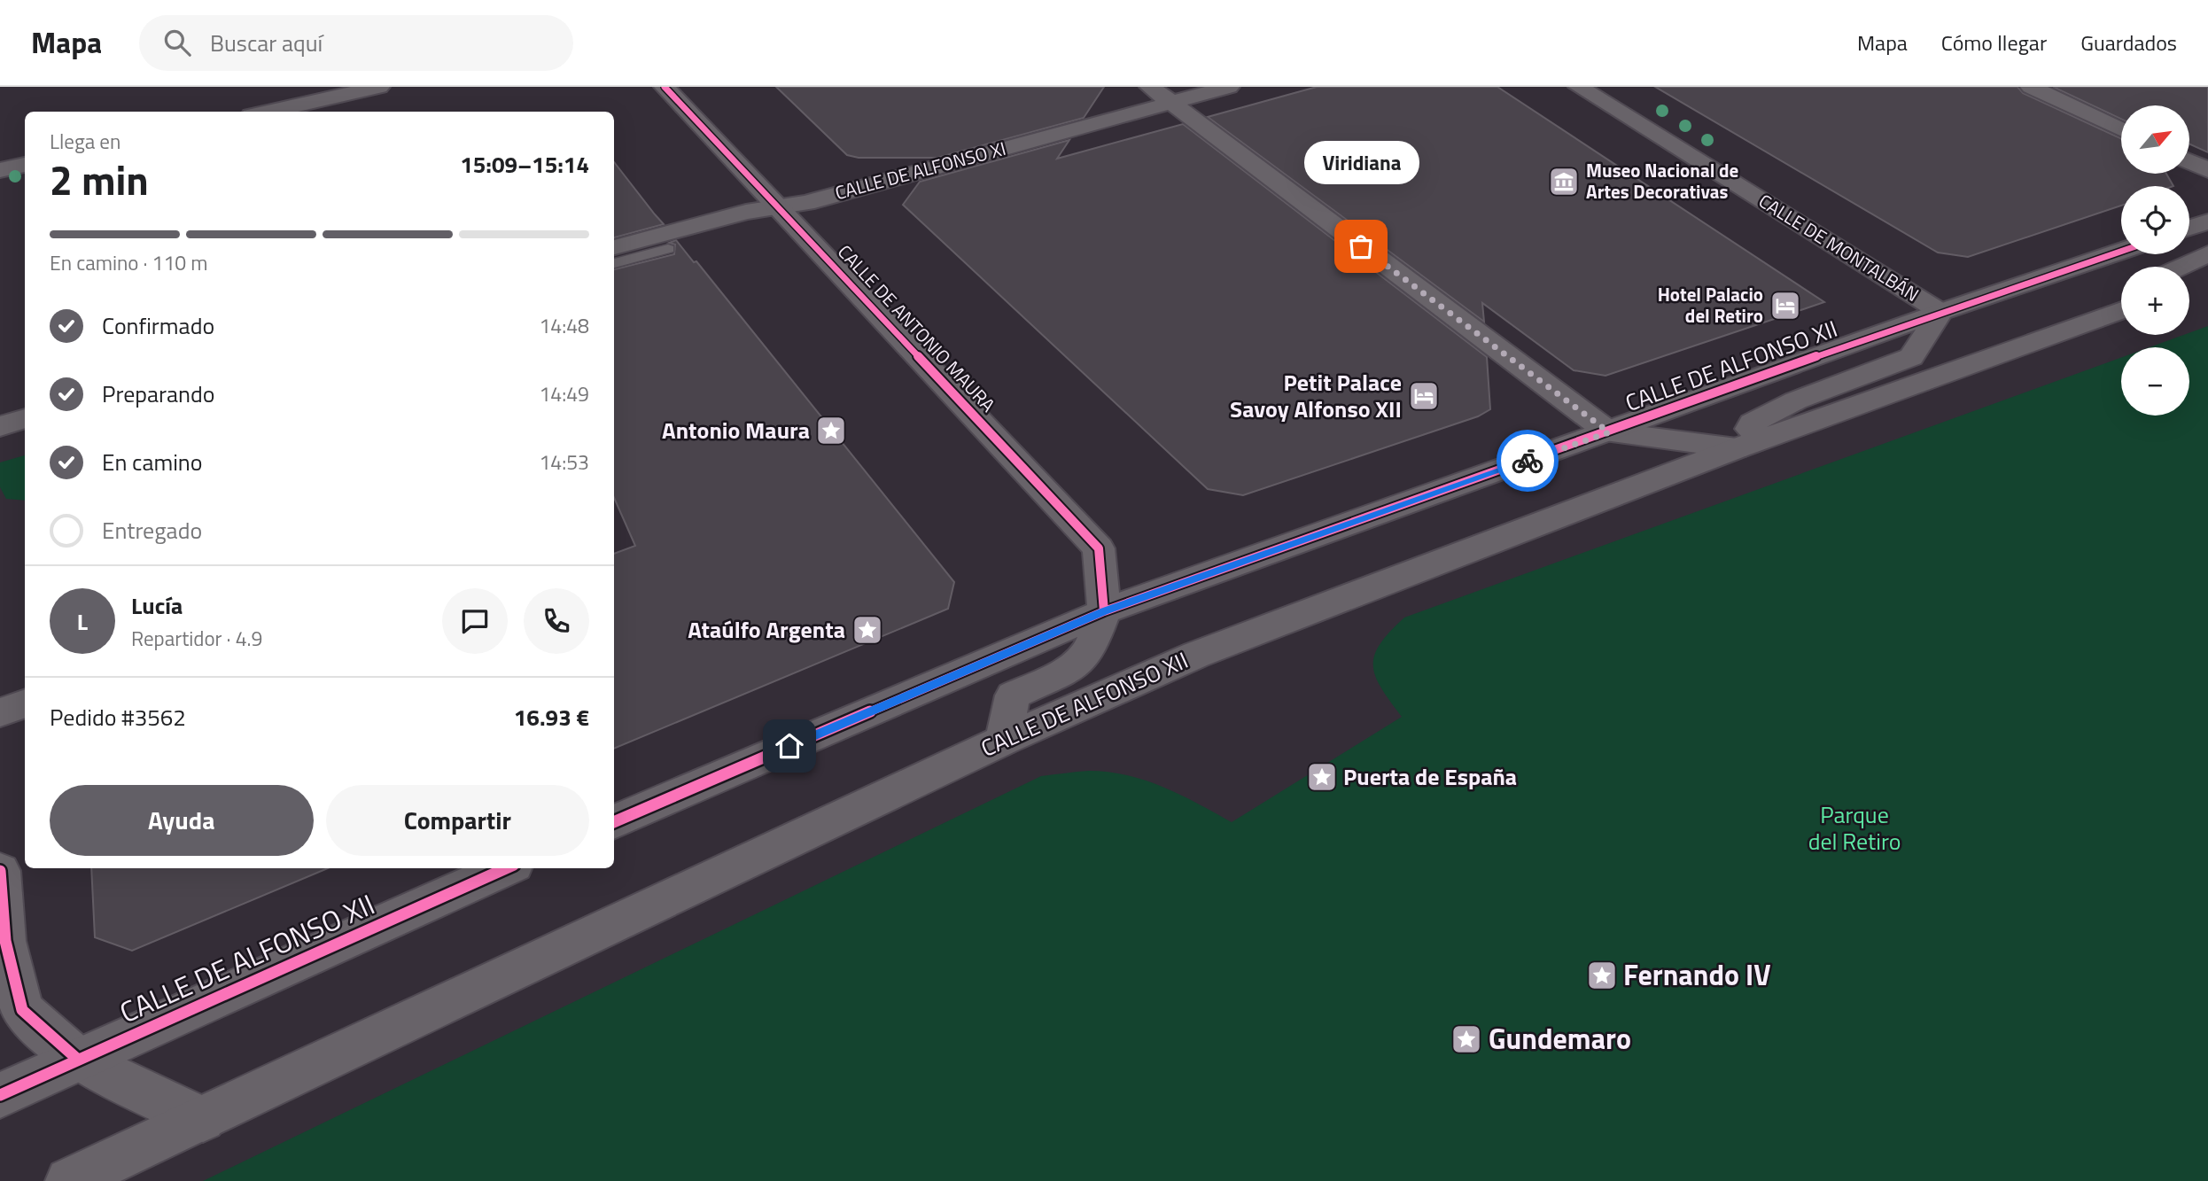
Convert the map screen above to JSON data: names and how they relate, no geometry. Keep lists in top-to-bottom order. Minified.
{"streets":{"street":["CALLE DE ALFONSO XI","CALLE DE MONTALBÁN","CALLE DE ANTONIO MAURA","CALLE DE ALFONSO XII"]},"crossings":[["CALLE DE ALFONSO XI","CALLE DE ANTONIO MAURA"],["CALLE DE MONTALBÁN","CALLE DE ALFONSO XII"],["CALLE DE ANTONIO MAURA","CALLE DE ALFONSO XII"]],"parks":["Parque del Retiro"],"places":{"museum":["Museo Nacional de Artes Decorativas"],"other":["Viridiana"],"hotel":["Hotel Palacio del Retiro","Petit Palace Savoy Alfonso XII"],"place":["Antonio Maura","Ataúlfo Argenta","Puerta de España","Fernando IV","Gundemaro"]},"north":"top right","page":{"header":"Mapa","search":"Buscar aquí","nav":["Mapa","Cómo llegar","Guardados"],"map_buttons":["+","−"],"heading":["2 min","Llega en","15:09–15:14"],"panel":["Lucía","Repartidor · 4.9","Pedido #3562","16.93 €"],"bubble":"Viridiana","bar":"En camino · 110 m","list":[["Confirmado","14:48"],["Preparando","14:49"],["En camino","14:53"],"Entregado"],"round":"L","buttons":["Ayuda","Compartir"]}}
